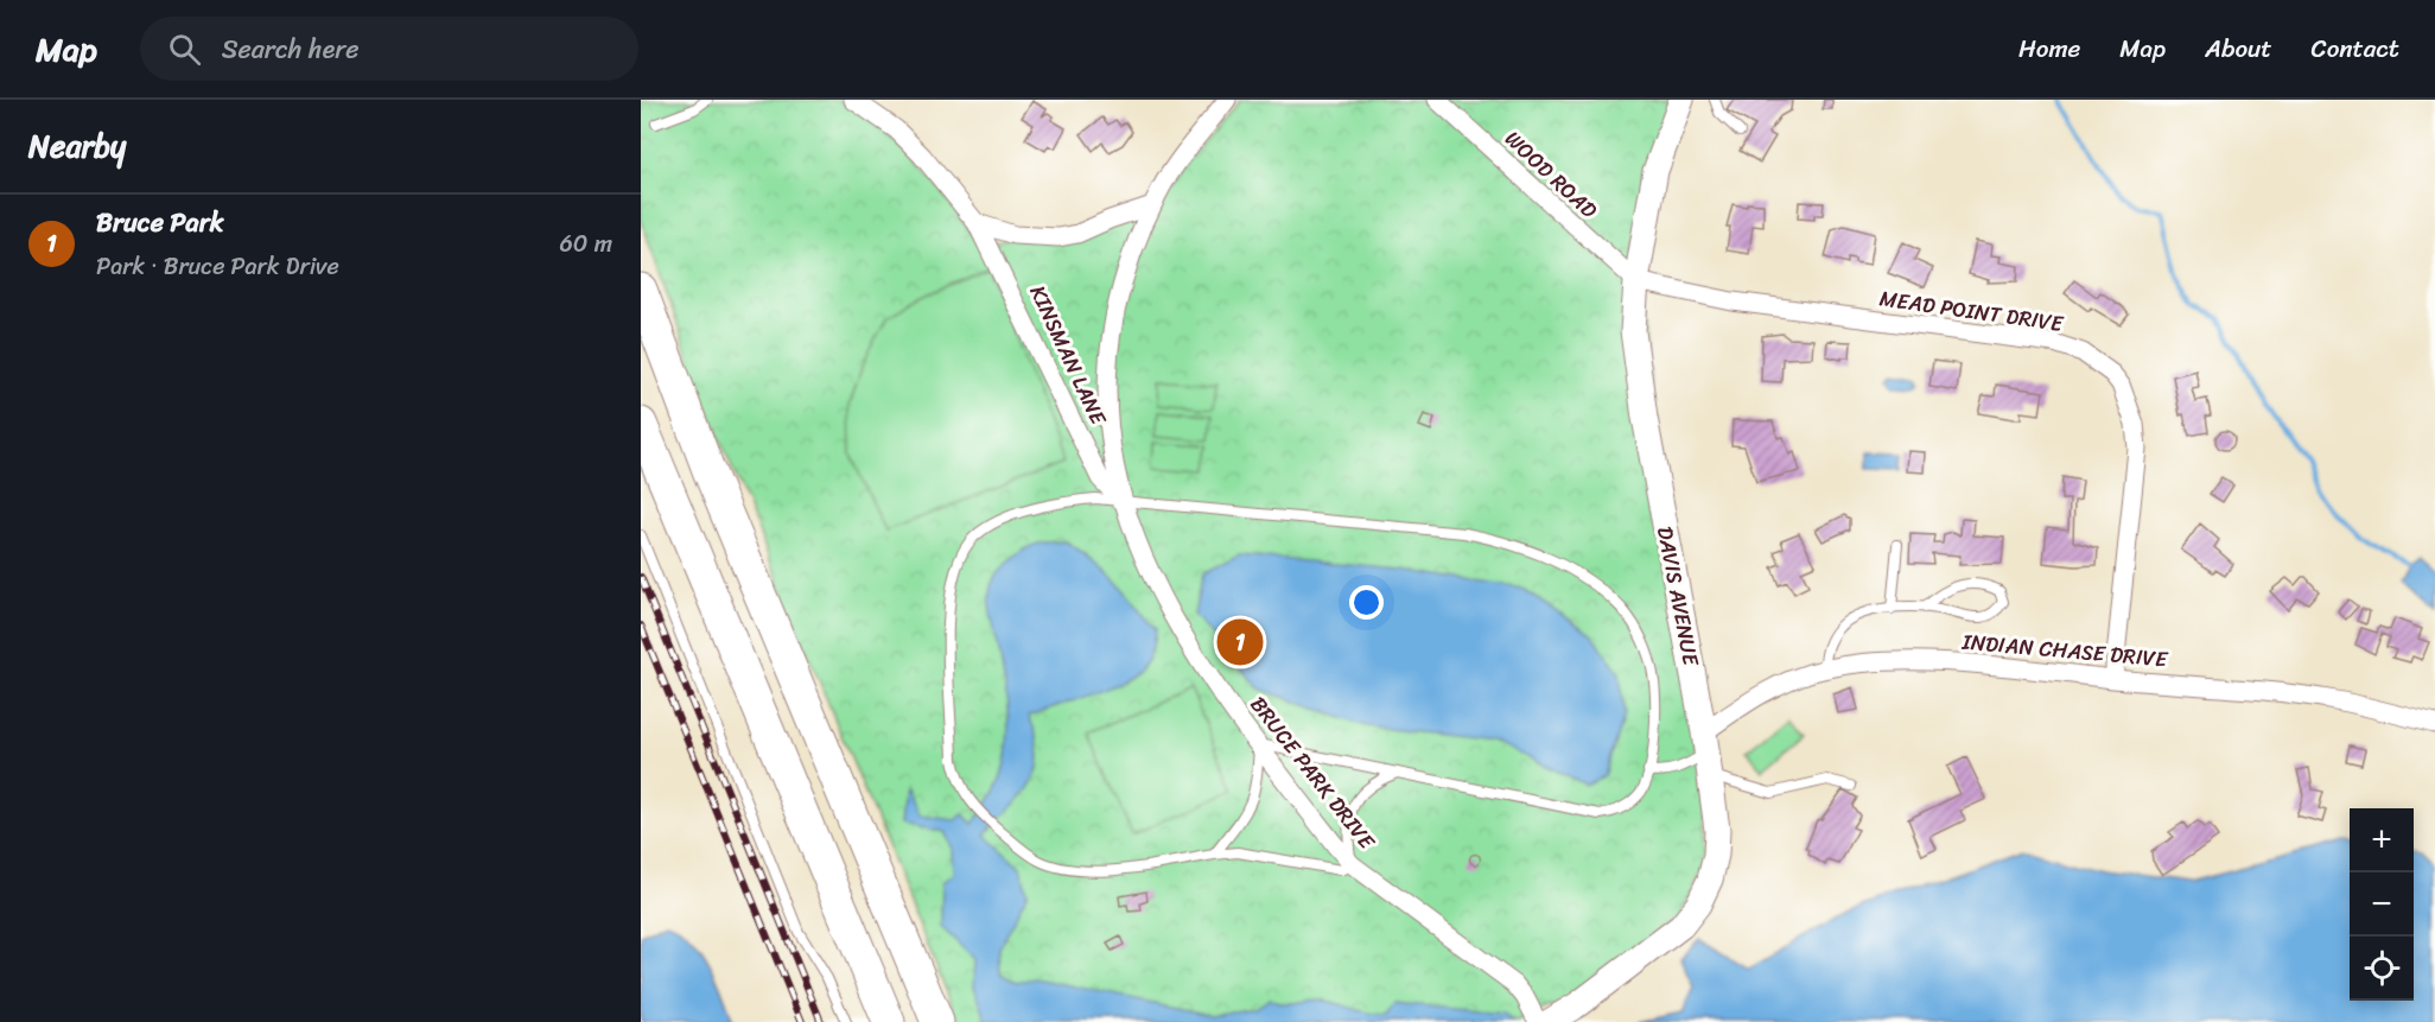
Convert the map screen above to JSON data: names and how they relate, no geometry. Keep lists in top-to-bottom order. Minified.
{"streets":{"main road":["DAVIS AVENUE"],"street":["WOOD ROAD","MEAD POINT DRIVE","KINSMAN LANE","INDIAN CHASE DRIVE","BRUCE PARK DRIVE"]},"crossings":[["WOOD ROAD","MEAD POINT DRIVE"],["WOOD ROAD","DAVIS AVENUE"],["MEAD POINT DRIVE","DAVIS AVENUE"],["MEAD POINT DRIVE","INDIAN CHASE DRIVE"],["KINSMAN LANE","BRUCE PARK DRIVE"],["DAVIS AVENUE","INDIAN CHASE DRIVE"]],"page":{"header":"Map","search":"Search here","nav":["Home","Map","About","Contact"],"heading":"Nearby","list":[{"mark":"1","name":"Bruce Park","note":"Park · Bruce Park Drive","value":"60 m"}],"pins":"1","map_buttons":["+","−"]}}
